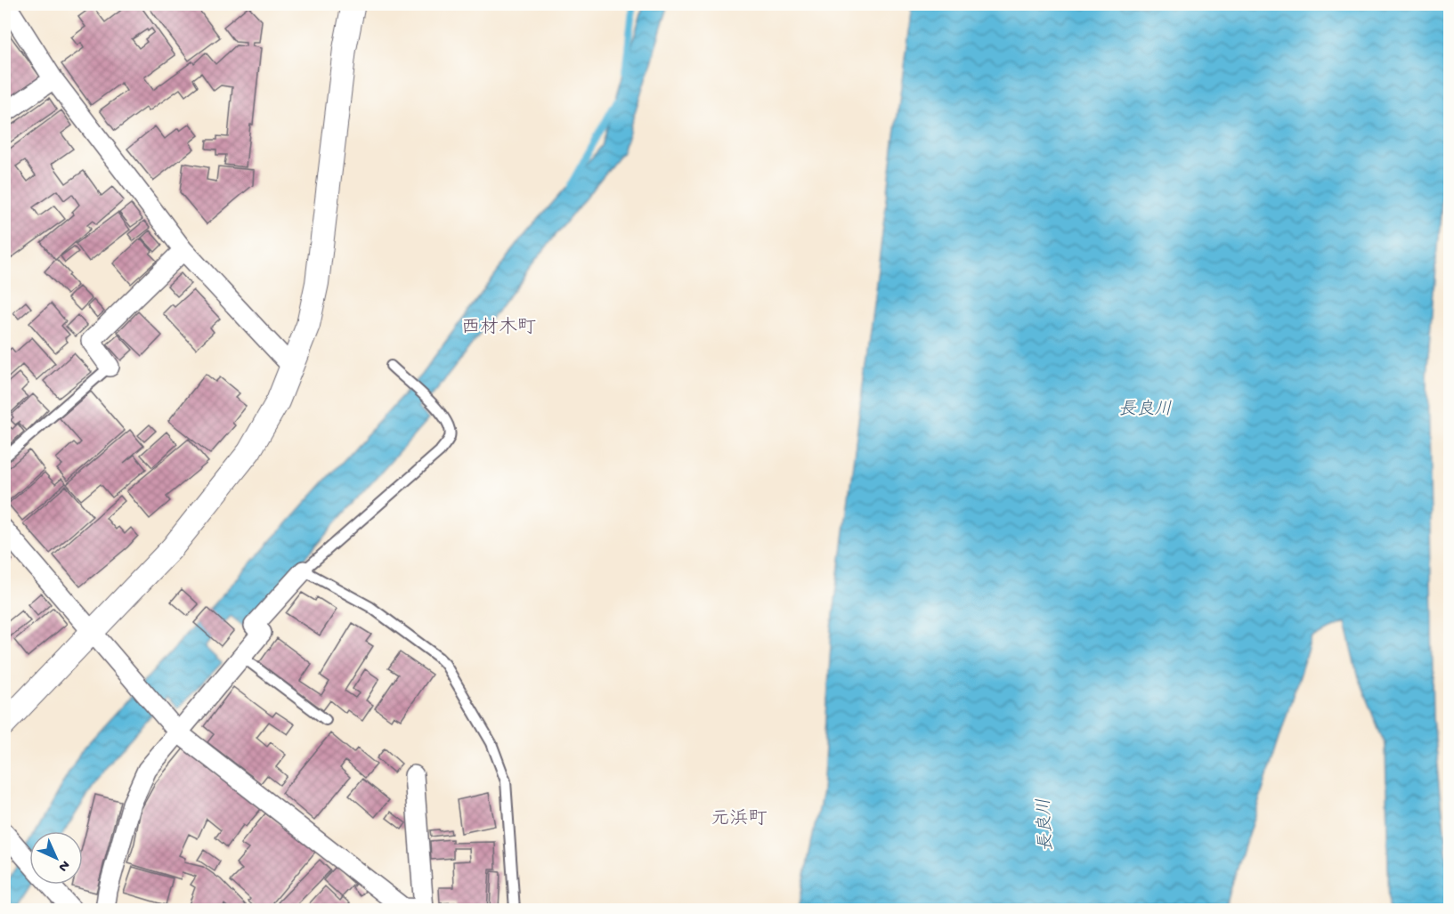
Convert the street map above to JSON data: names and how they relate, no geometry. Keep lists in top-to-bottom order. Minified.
{"districts":["西材木町","元浜町"],"water":["長良川"],"north":"bottom right"}
